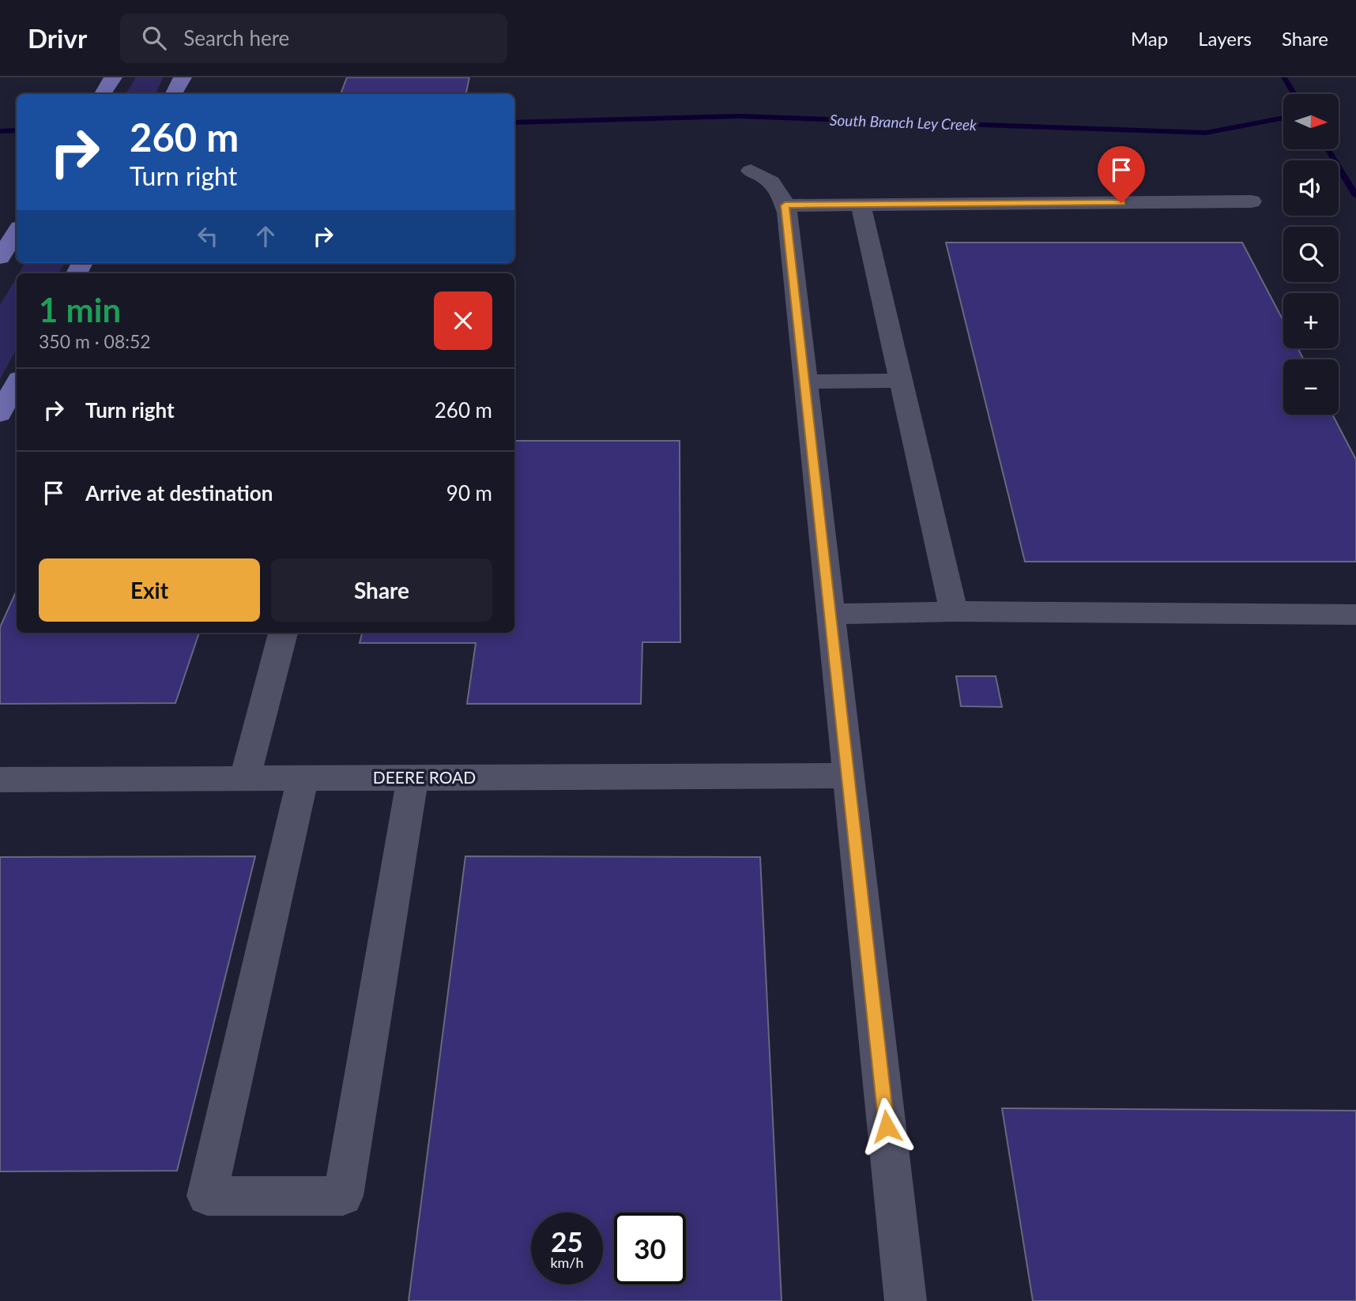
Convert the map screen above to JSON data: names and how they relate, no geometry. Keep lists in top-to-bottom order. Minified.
{"streets":{"street":["DEERE ROAD"]},"water":["South Branch Ley Creek"],"north":"right","page":{"header":"Drivr","search":"Search here","nav":["Map","Layers","Share"],"map_buttons":["+","−"],"turn":["260 m","Turn right"],"heading":["1 min","350 m · 08:52"],"list":[{"name":"Turn right","value":"260 m"},{"name":"Arrive at destination","value":"90 m"}],"buttons":["Exit","Share"],"speed":"25 km/h","limit":"30"}}
